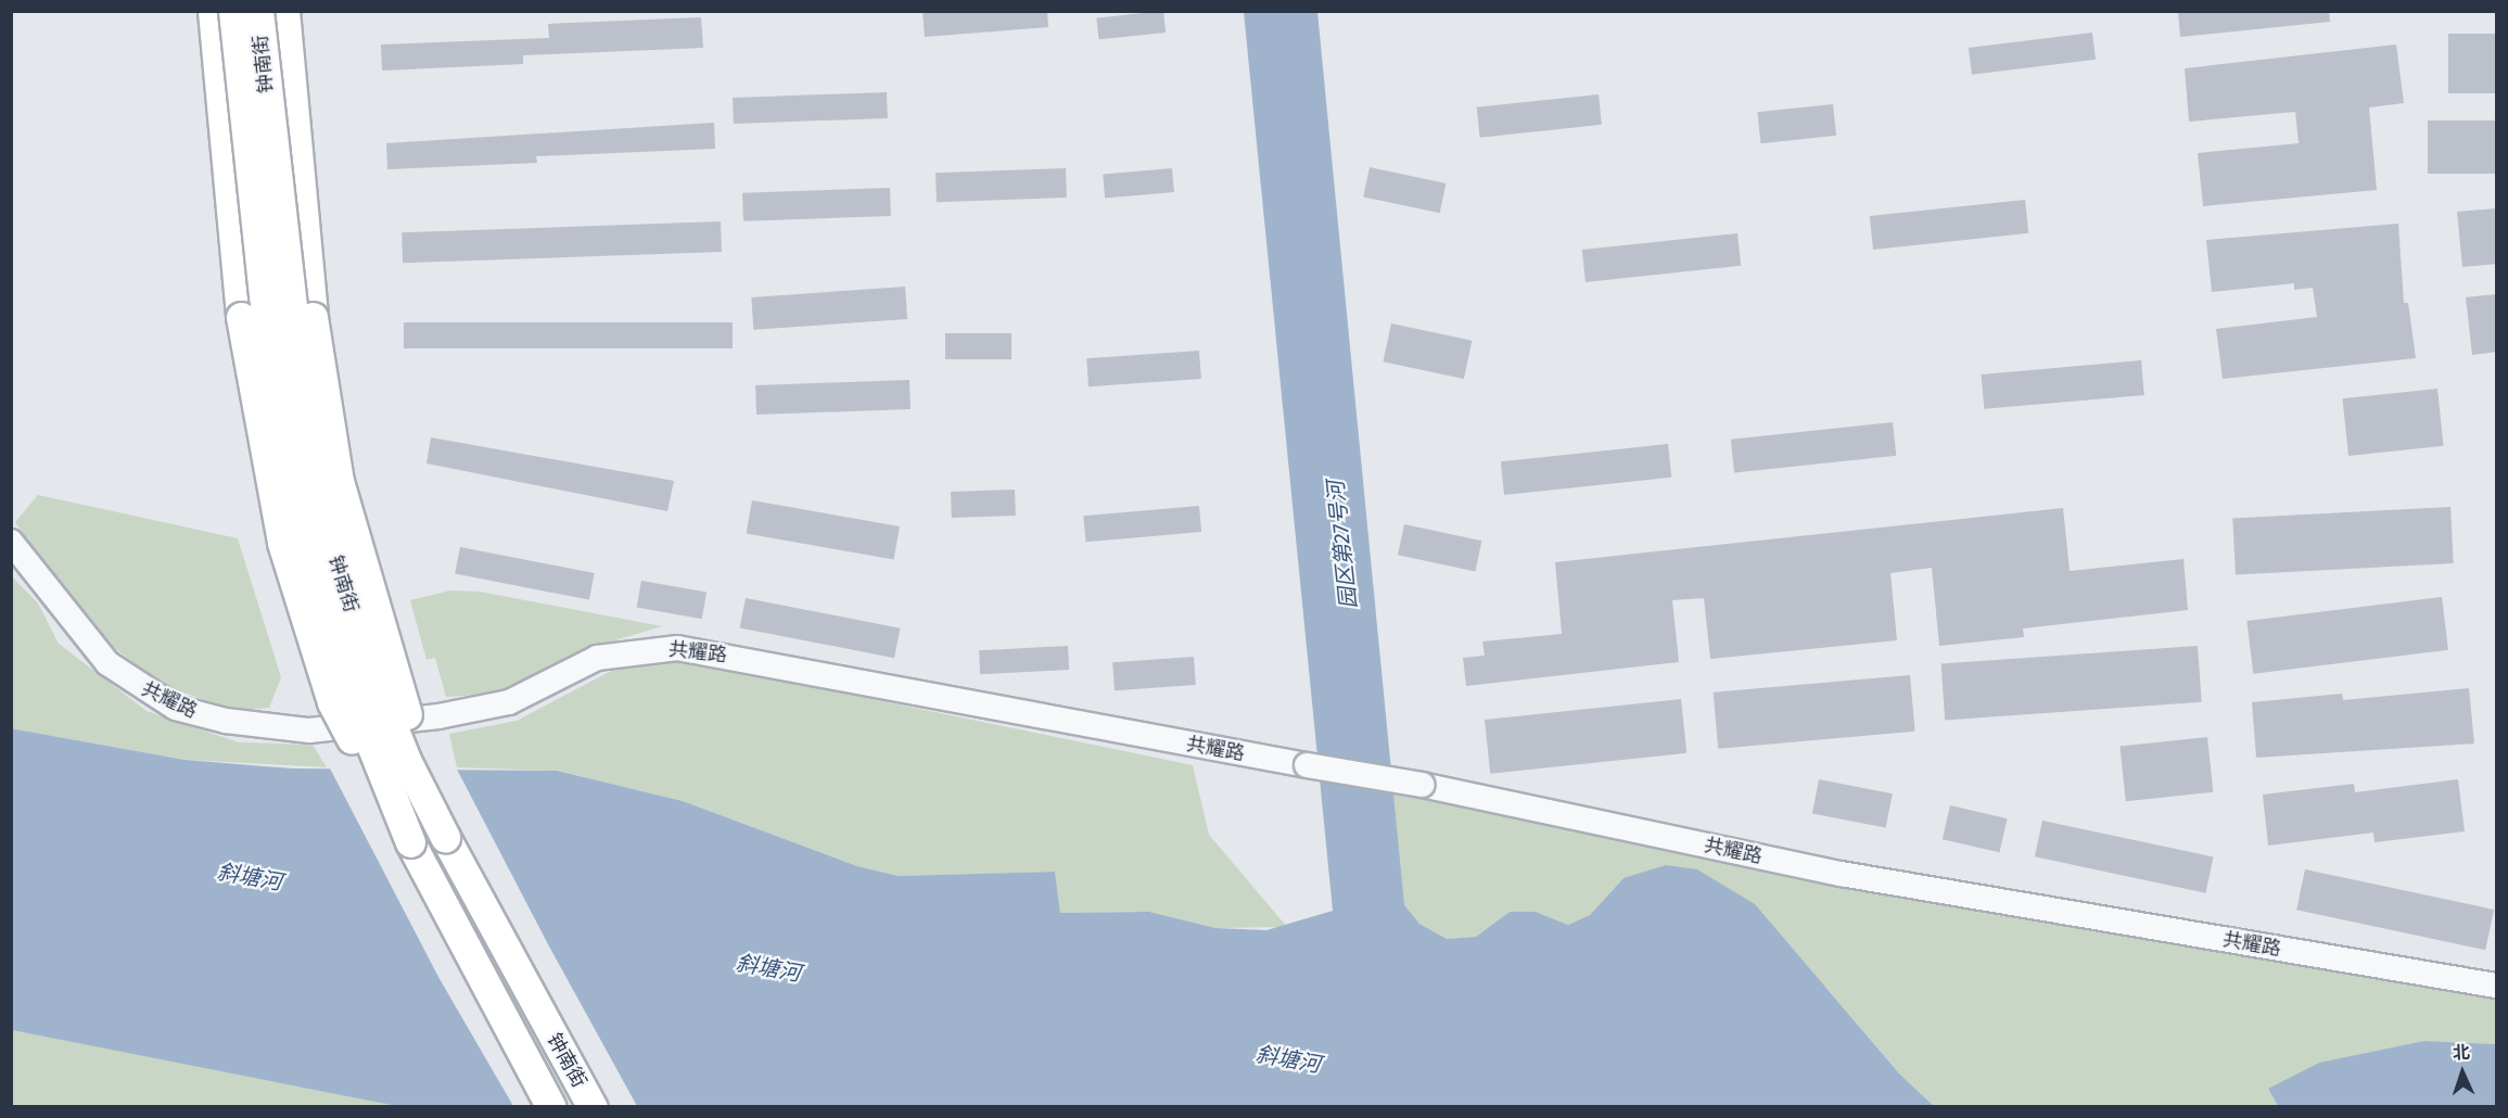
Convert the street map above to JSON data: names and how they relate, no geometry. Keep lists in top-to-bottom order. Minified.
{"streets":{"main road":["钟南街"],"street":["共耀路"]},"water":["园区第27号河","斜塘河"],"north":"top"}
